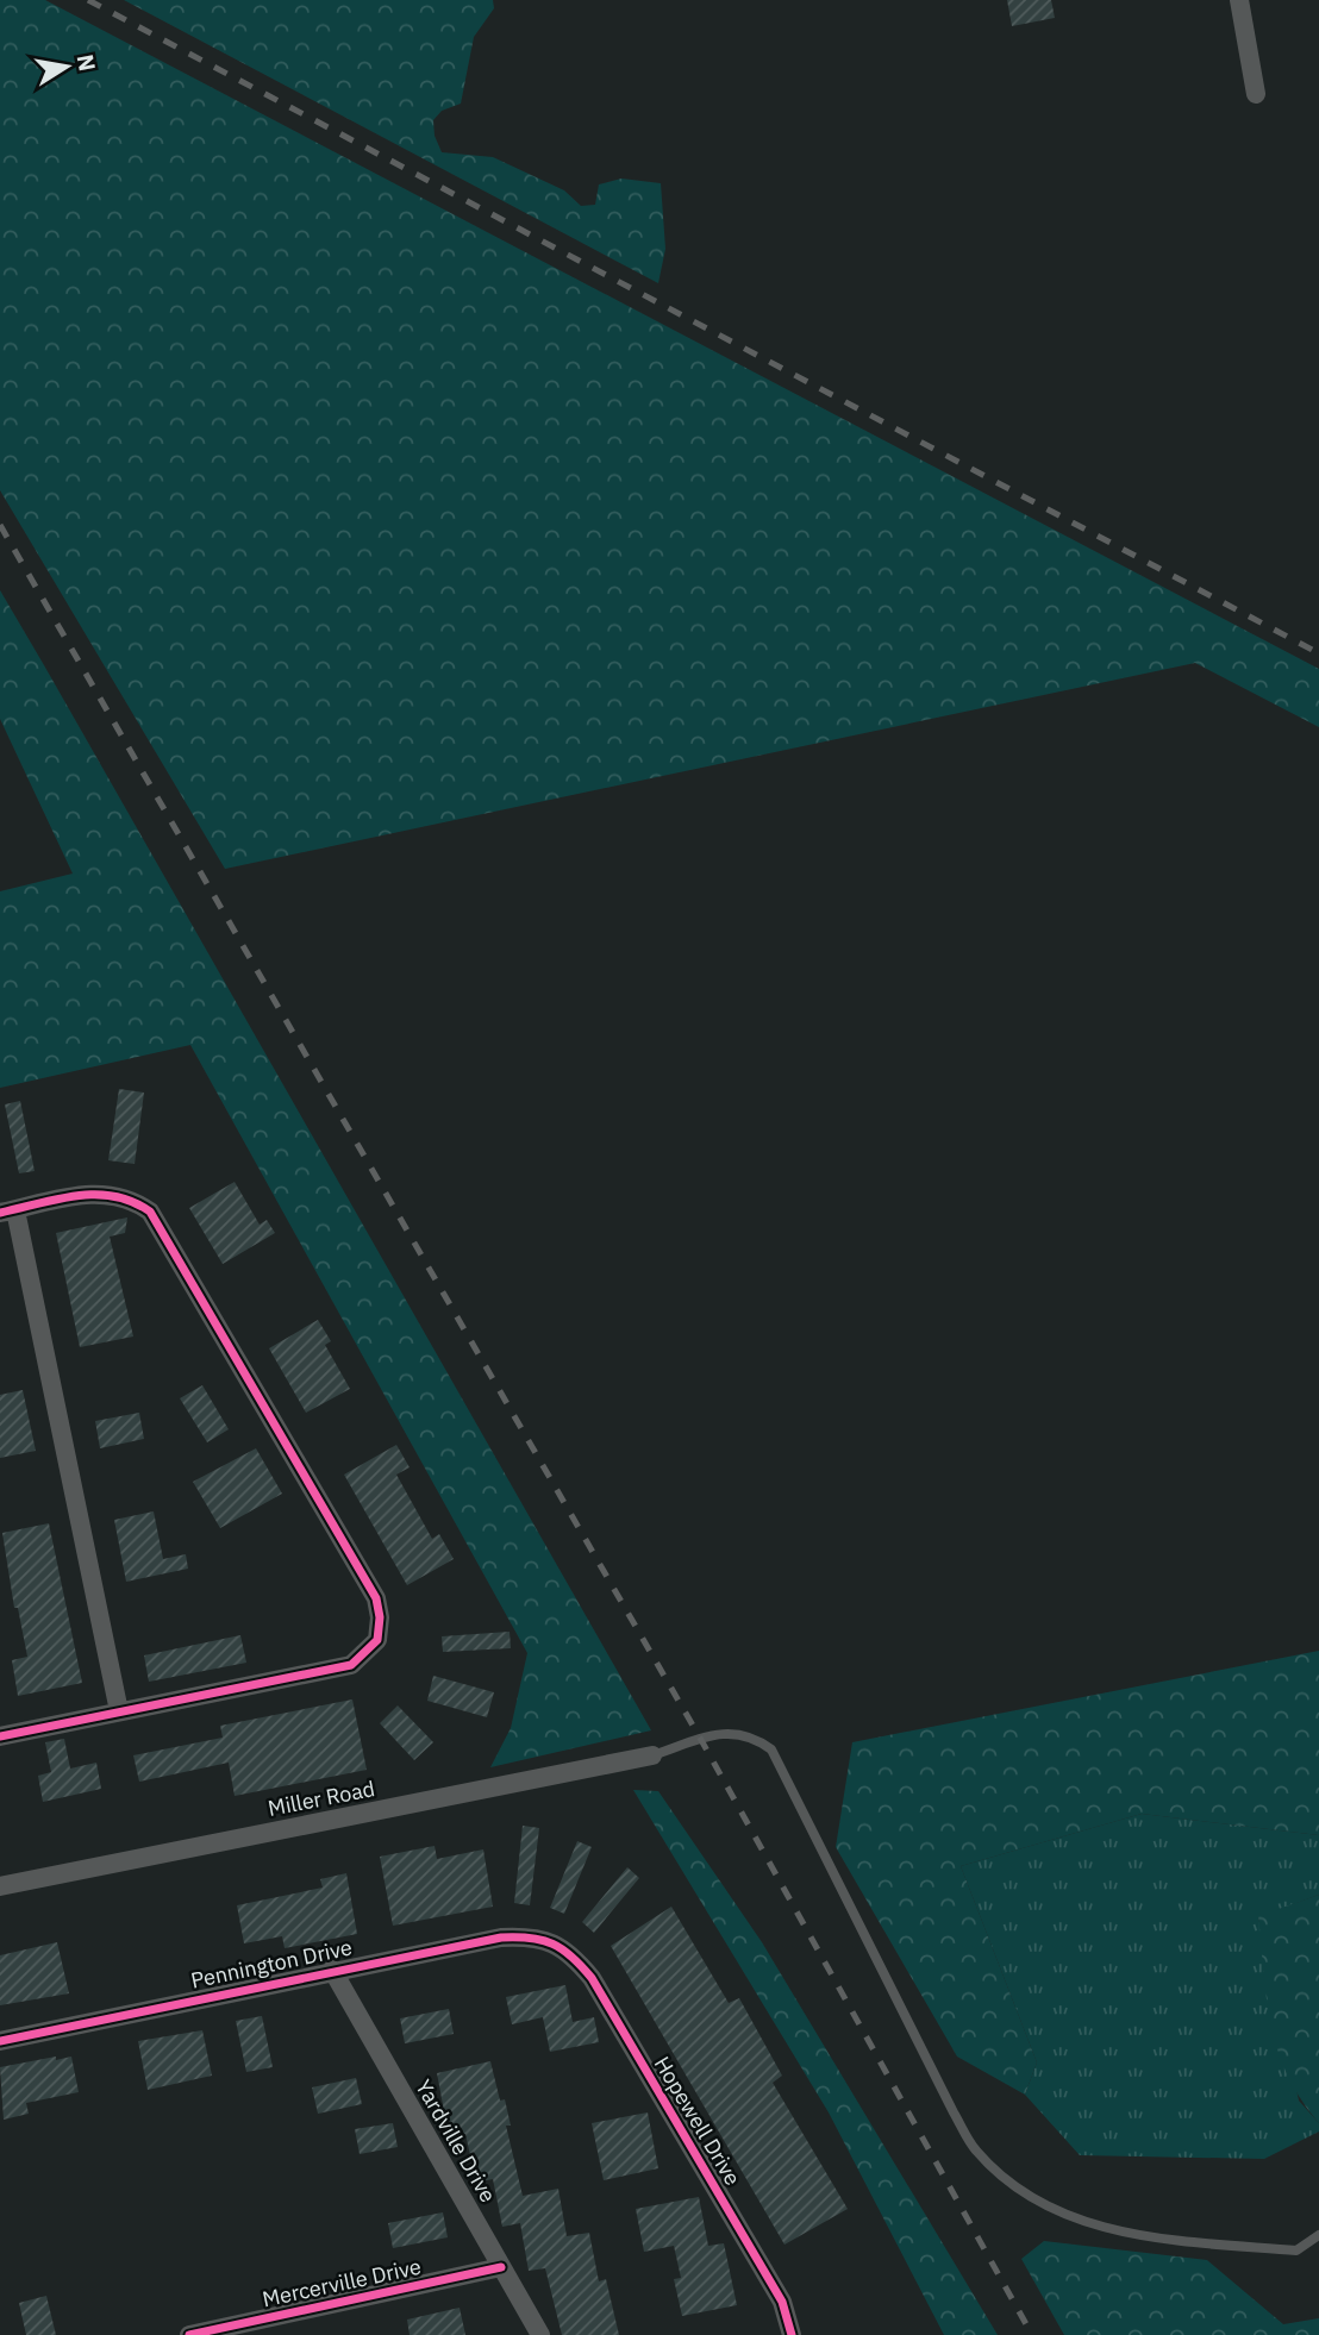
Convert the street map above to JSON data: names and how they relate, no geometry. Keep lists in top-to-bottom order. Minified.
{"streets":{"street":["Miller Road","Pennington Drive","Hopewell Drive","Yardville Drive","Mercerville Drive"]},"crossings":[["Pennington Drive","Hopewell Drive"],["Pennington Drive","Yardville Drive"],["Yardville Drive","Mercerville Drive"]],"north":"right"}
